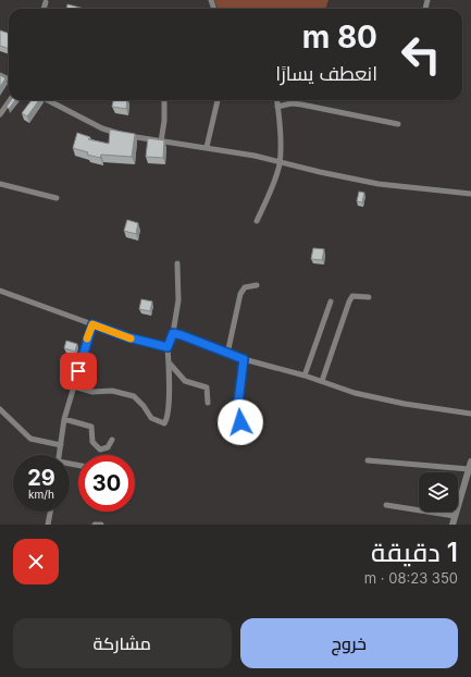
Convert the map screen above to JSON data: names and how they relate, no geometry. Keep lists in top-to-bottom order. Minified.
{"page":{"turn":["80 m","انعطف يسارًا"],"speed":"29 km/h","limit":"30","heading":["1 دقيقة","350 m · 08:23"],"buttons":["خروج","مشاركة"]}}
